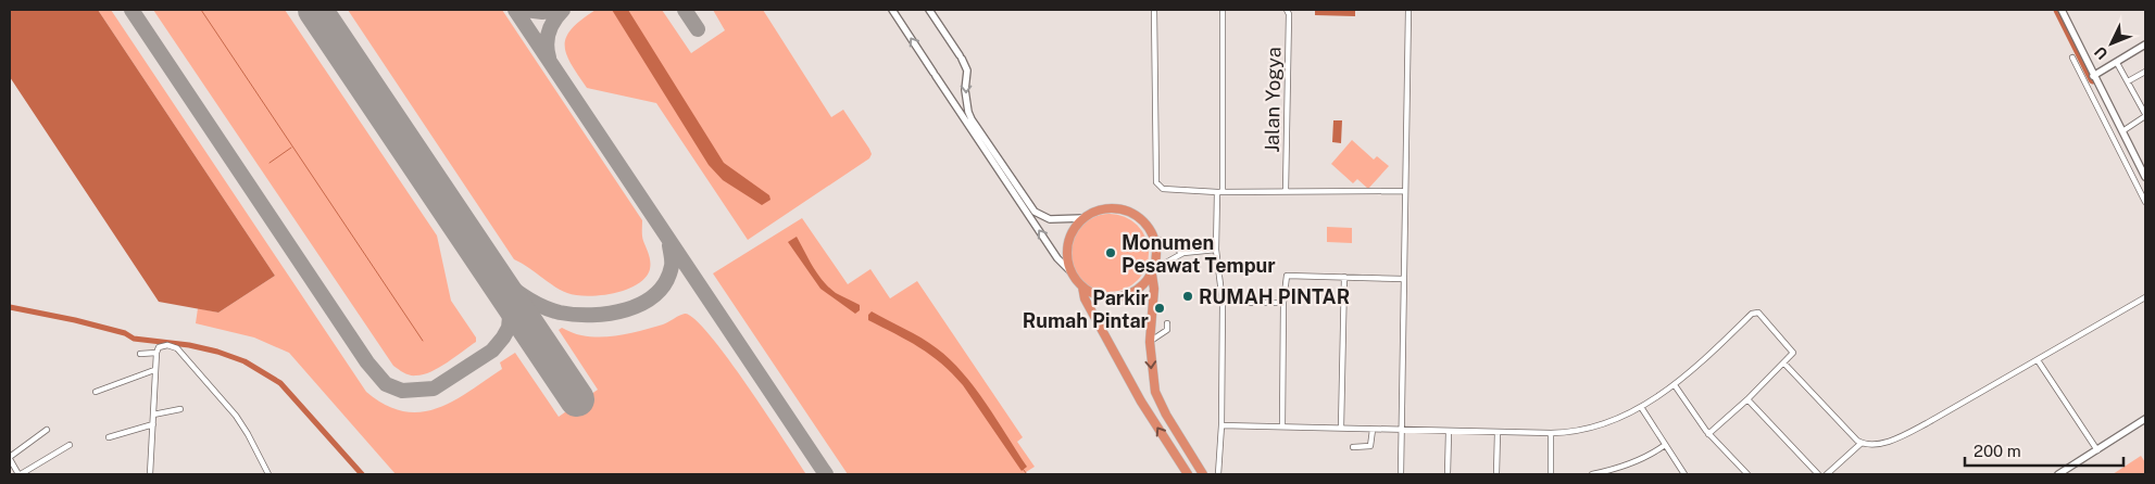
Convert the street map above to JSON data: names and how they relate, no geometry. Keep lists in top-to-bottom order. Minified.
{"streets":{"street":["Jalan Yogya"]},"places":["Monumen Pesawat Tempur","RUMAH PINTAR","Parkir Rumah Pintar"],"scale_bar":"200 m","north":"bottom left"}
